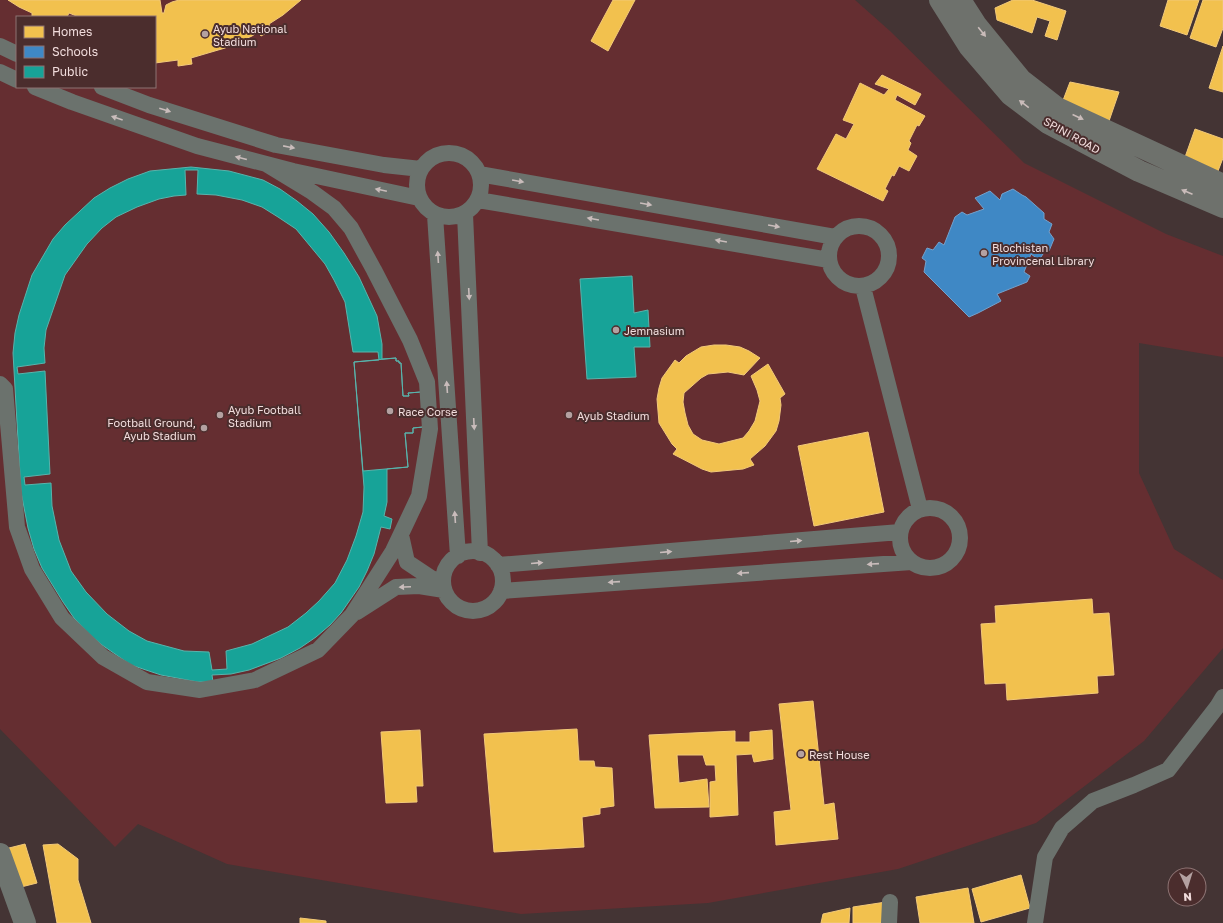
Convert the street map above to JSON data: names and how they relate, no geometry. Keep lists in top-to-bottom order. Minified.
{"streets":{"main road":["SPINI ROAD"]},"places":["Ayub National Stadium","Blochistan Provincenal Library","Jemnasium","Race Corse","Ayub Football Stadium","Ayub Stadium","Football Ground, Ayub Stadium","Rest House"],"legend":["Homes","Schools","Public"],"north":"bottom"}
